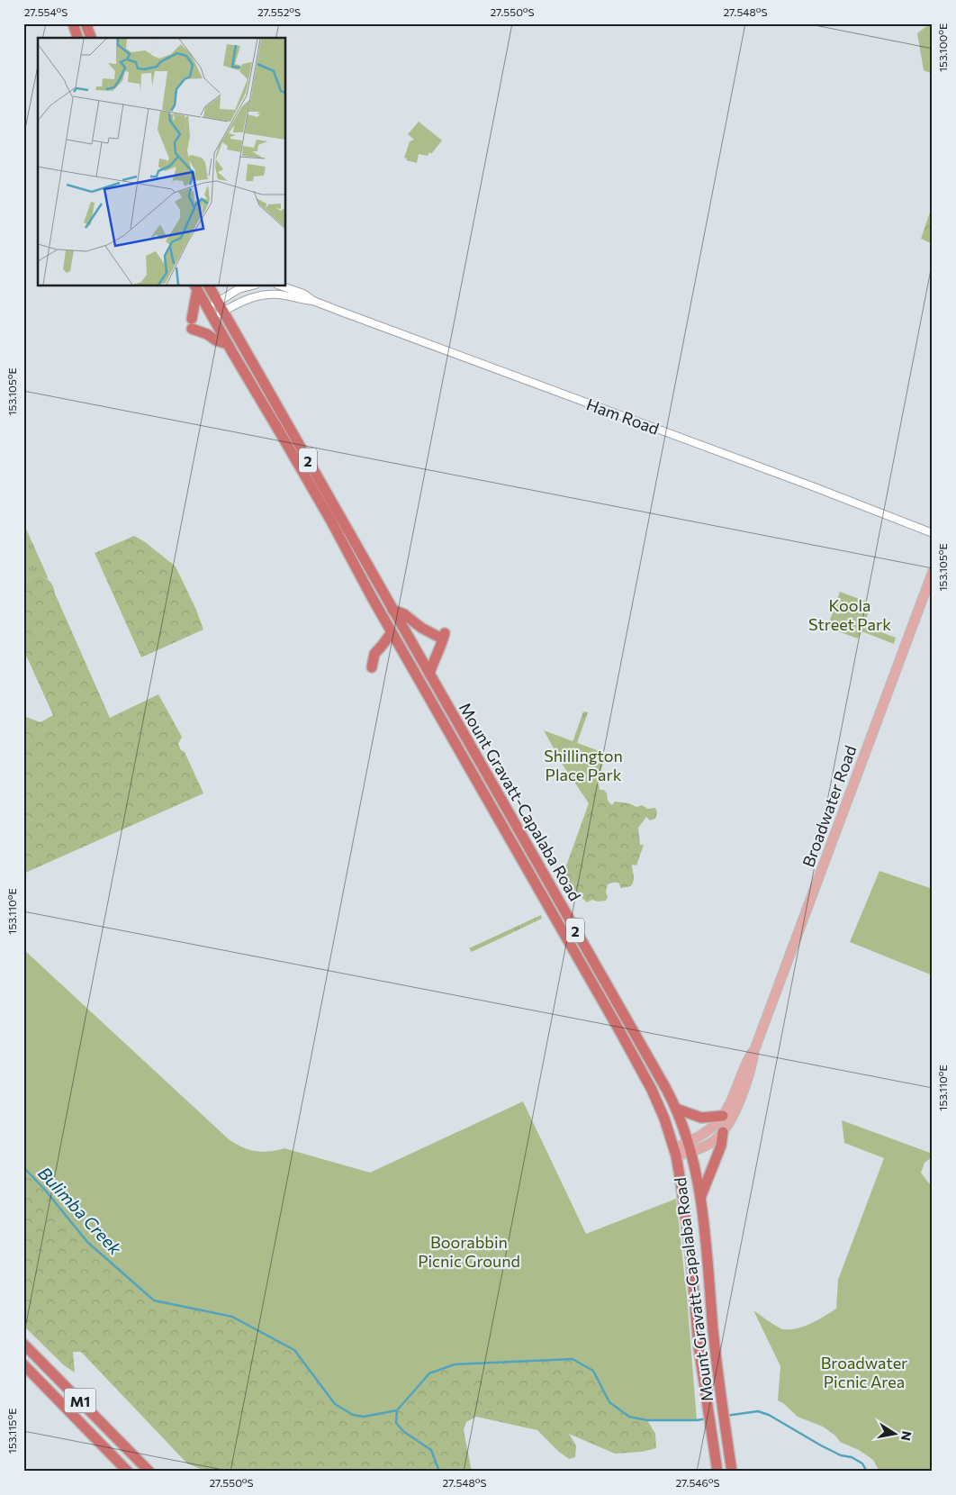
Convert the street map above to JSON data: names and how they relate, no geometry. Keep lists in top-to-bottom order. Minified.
{"streets":{"highway":["2","Mount Gravatt-Capalaba Road","M1"],"main road":["Broadwater Road"],"street":["Ham Road"]},"crossings":[["Ham Road","Mount Gravatt-Capalaba Road"],["Mount Gravatt-Capalaba Road","Broadwater Road"]],"water":["Bulimba Creek"],"parks":["Koola Street Park","Shillington Place Park","Boorabbin Picnic Ground","Broadwater Picnic Area"],"north":"right","coordinates":["27.554°S","27.552°S","27.550°S","27.548°S","153.100°E","153.105°E","153.110°E","153.115°E","27.546°S"]}
